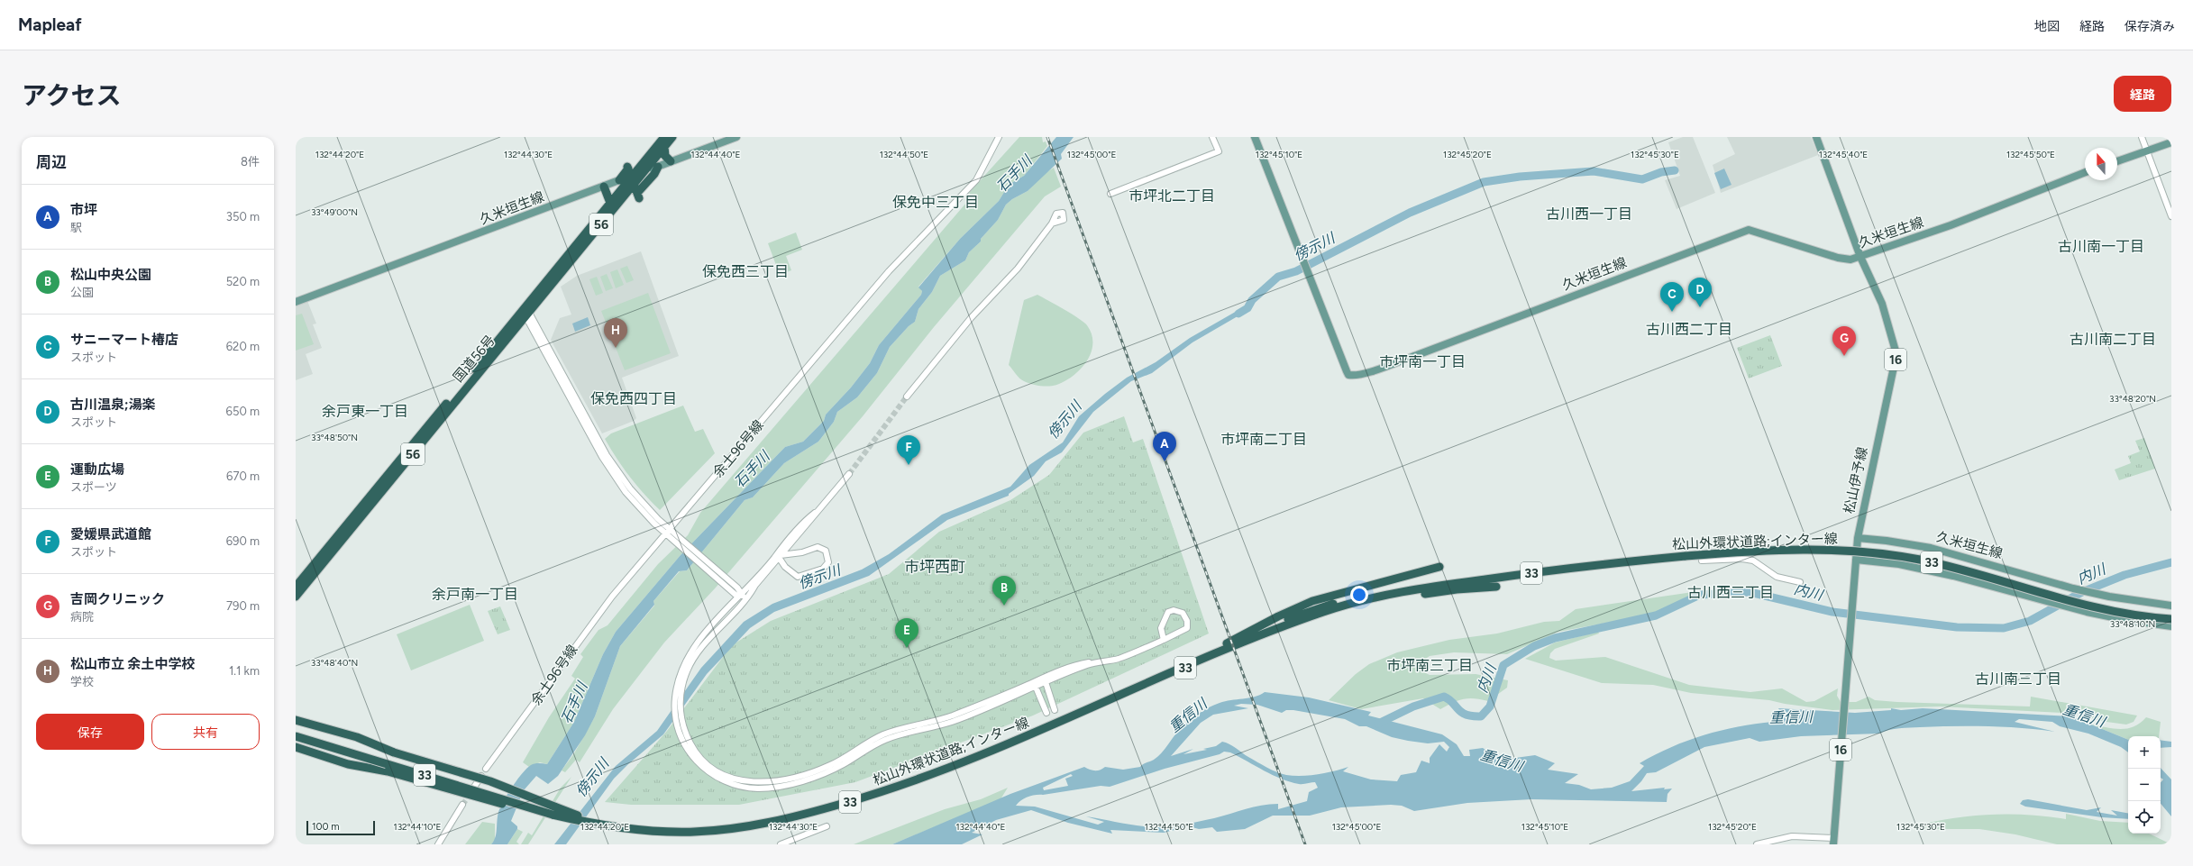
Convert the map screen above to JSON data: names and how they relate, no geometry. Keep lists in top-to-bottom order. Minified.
{"streets":{"highway":["56","国道56号","松山外環状道路;インター線","33"],"main road":["久米垣生線","16","松山伊予線"],"street":["余土96号線"]},"crossings":[["久米垣生線","56"],["久米垣生線","松山伊予線"],["56","国道56号"]],"districts":["市坪北二丁目","保免中三丁目","古川西一丁目","古川南一丁目","保免西三丁目","古川西二丁目","古川南二丁目","市坪南一丁目","保免西四丁目","余戸東一丁目","市坪南二丁目","市坪西町","古川西三丁目","余戸南一丁目","市坪南三丁目","古川南三丁目"],"water":["石手川","傍示川","内川","重信川"],"scale_bar":"100 m","north":"top","page":{"header":"Mapleaf","nav":["地図","経路","保存済み"],"title":"アクセス","buttons":["経路",["保存","共有"]],"heading":["周辺","8件"],"list":[{"mark":"A","name":"市坪","note":"駅","value":"350 m"},{"mark":"B","name":"松山中央公園","note":"公園","value":"520 m"},{"mark":"C","name":"サニーマート椿店","note":"スポット","value":"620 m"},{"mark":"D","name":"古川温泉;湯楽","note":"スポット","value":"650 m"},{"mark":"E","name":"運動広場","note":"スポーツ","value":"670 m"},{"mark":"F","name":"愛媛県武道館","note":"スポット","value":"690 m"},{"mark":"G","name":"吉岡クリニック","note":"病院","value":"790 m"},{"mark":"H","name":"松山市立 余土中学校","note":"学校","value":"1.1 km"}],"pins":["D","C","H","G","A","F","B","E"],"map_buttons":["+","−"],"scale":"100 m"},"coordinates":["132°44'20\"E","132°44'30\"E","132°44'40\"E","132°44'50\"E","132°45'00\"E","132°45'10\"E","132°45'20\"E","132°45'30\"E","132°45'40\"E","132°45'50\"E","33°49'00\"N","33°48'20\"N","33°48'50\"N","33°48'10\"N","33°48'40\"N","132°44'10\"E"]}
